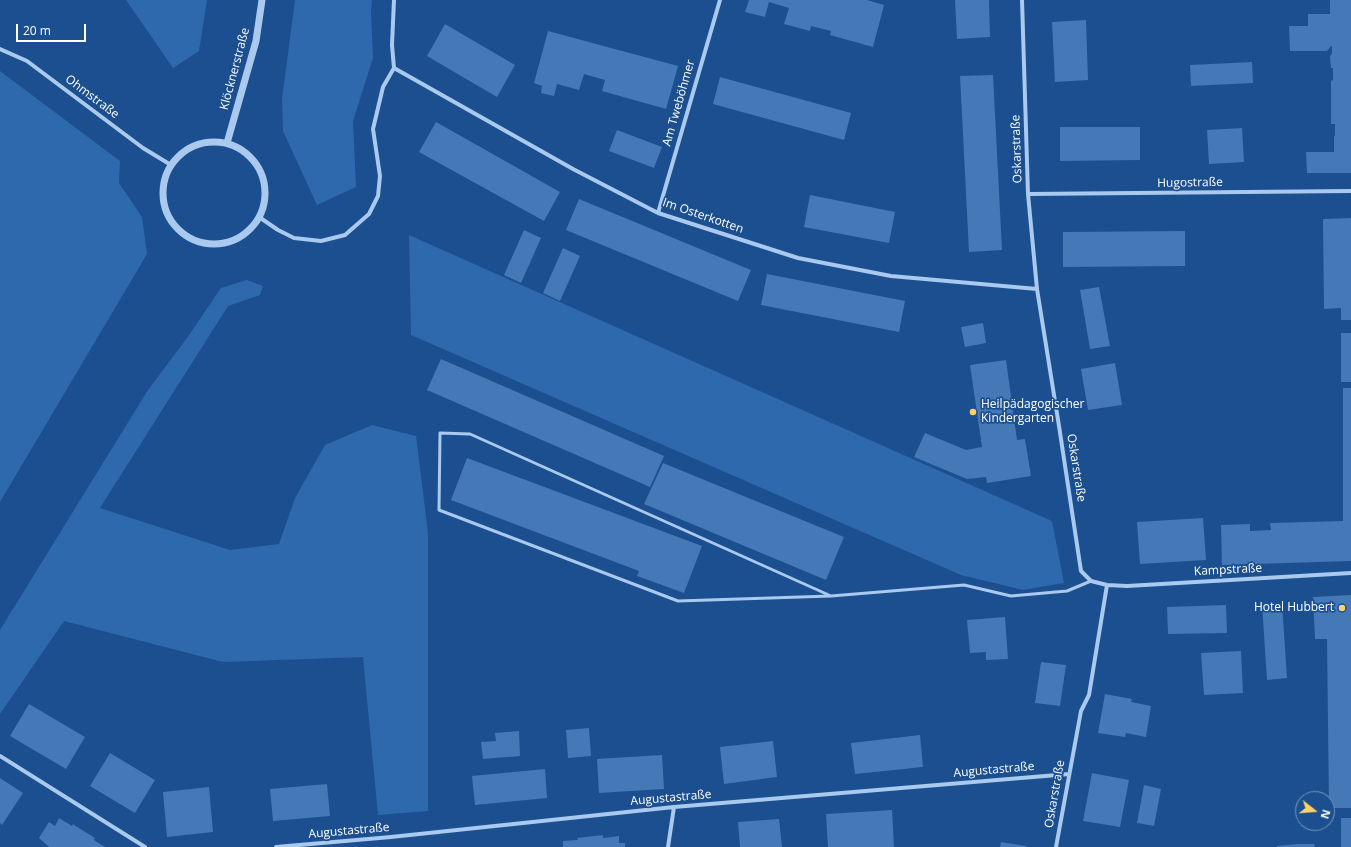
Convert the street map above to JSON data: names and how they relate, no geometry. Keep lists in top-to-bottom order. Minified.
{"streets":{"street":["Klöcknerstraße","Ohmstraße","Am Tweböhmer","Oskarstraße","Hugostraße","Im Osterkotten","Kampstraße","Augustastraße"]},"crossings":[["Klöcknerstraße","Ohmstraße"],["Am Tweböhmer","Im Osterkotten"],["Oskarstraße","Hugostraße"],["Oskarstraße","Im Osterkotten"],["Oskarstraße","Kampstraße"],["Oskarstraße","Augustastraße"]],"places":["Heilpädagogischer Kindergarten","Hotel Hubbert"],"scale_bar":"20 m","north":"right"}
